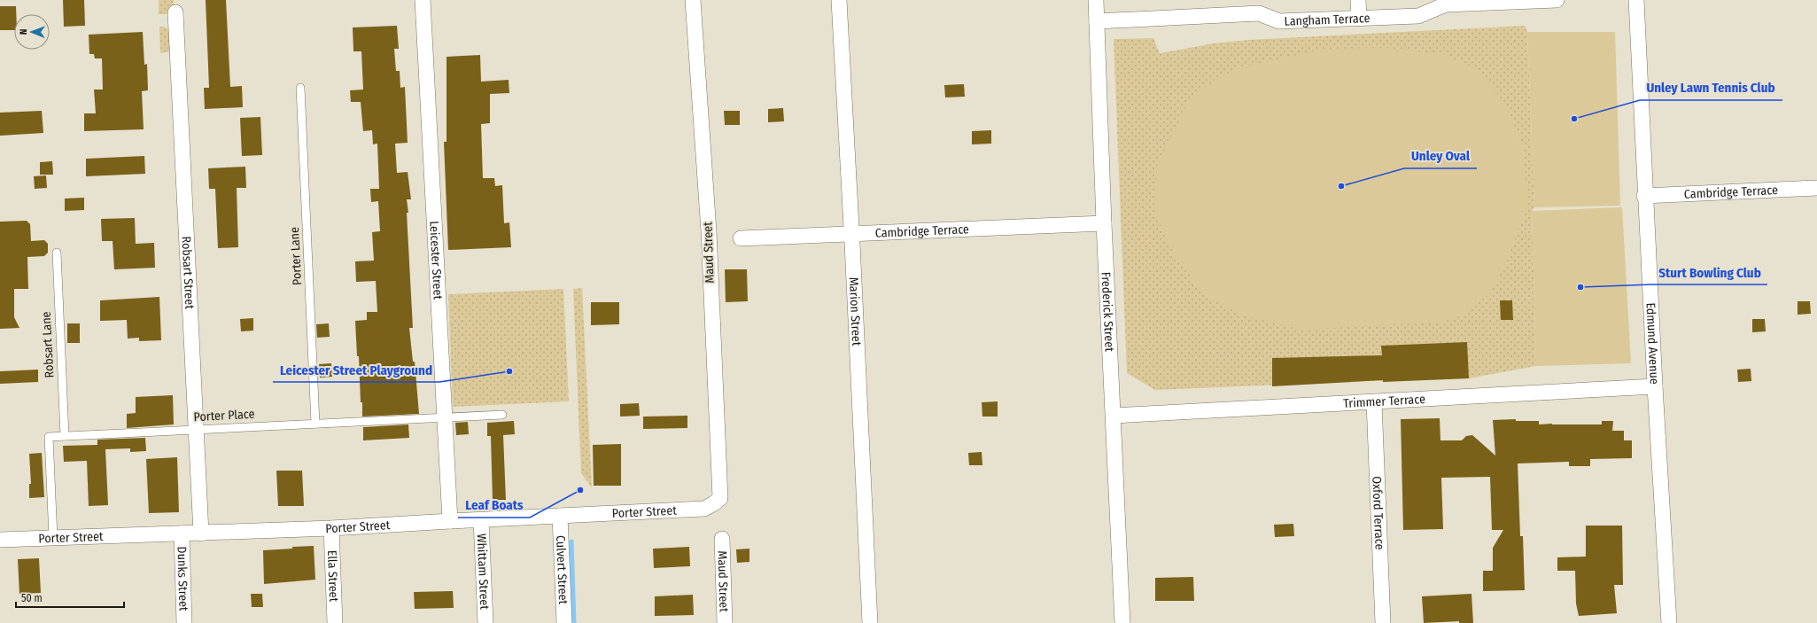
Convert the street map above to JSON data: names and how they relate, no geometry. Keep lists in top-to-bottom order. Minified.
{"streets":{"street":["Langham Terrace","Cambridge Terrace","Maud Street","Leicester Street","Robsart Street","Marion Street","Frederick Street","Edmund Avenue","Trimmer Terrace","Porter Street","Oxford Terrace","Culvert Street","Whittam Street","Ella Street","Dunks Street"],"lane":["Porter Lane","Robsart Lane","Porter Place"]},"crossings":[["Langham Terrace","Frederick Street"],["Cambridge Terrace","Marion Street"],["Cambridge Terrace","Frederick Street"],["Cambridge Terrace","Edmund Avenue"],["Maud Street","Porter Street"],["Porter Lane","Porter Place"],["Leicester Street","Porter Place"],["Leicester Street","Porter Street"],["Robsart Street","Porter Place"],["Robsart Street","Porter Street"],["Frederick Street","Trimmer Terrace"],["Edmund Avenue","Trimmer Terrace"],["Robsart Lane","Porter Place"],["Trimmer Terrace","Oxford Terrace"],["Porter Place","Porter Street"],["Porter Street","Culvert Street"],["Porter Street","Whittam Street"],["Porter Street","Ella Street"],["Porter Street","Dunks Street"]],"places":["Unley Lawn Tennis Club","Unley Oval","Sturt Bowling Club","Leicester Street Playground","Leaf Boats"],"scale_bar":"50 m","north":"left"}
